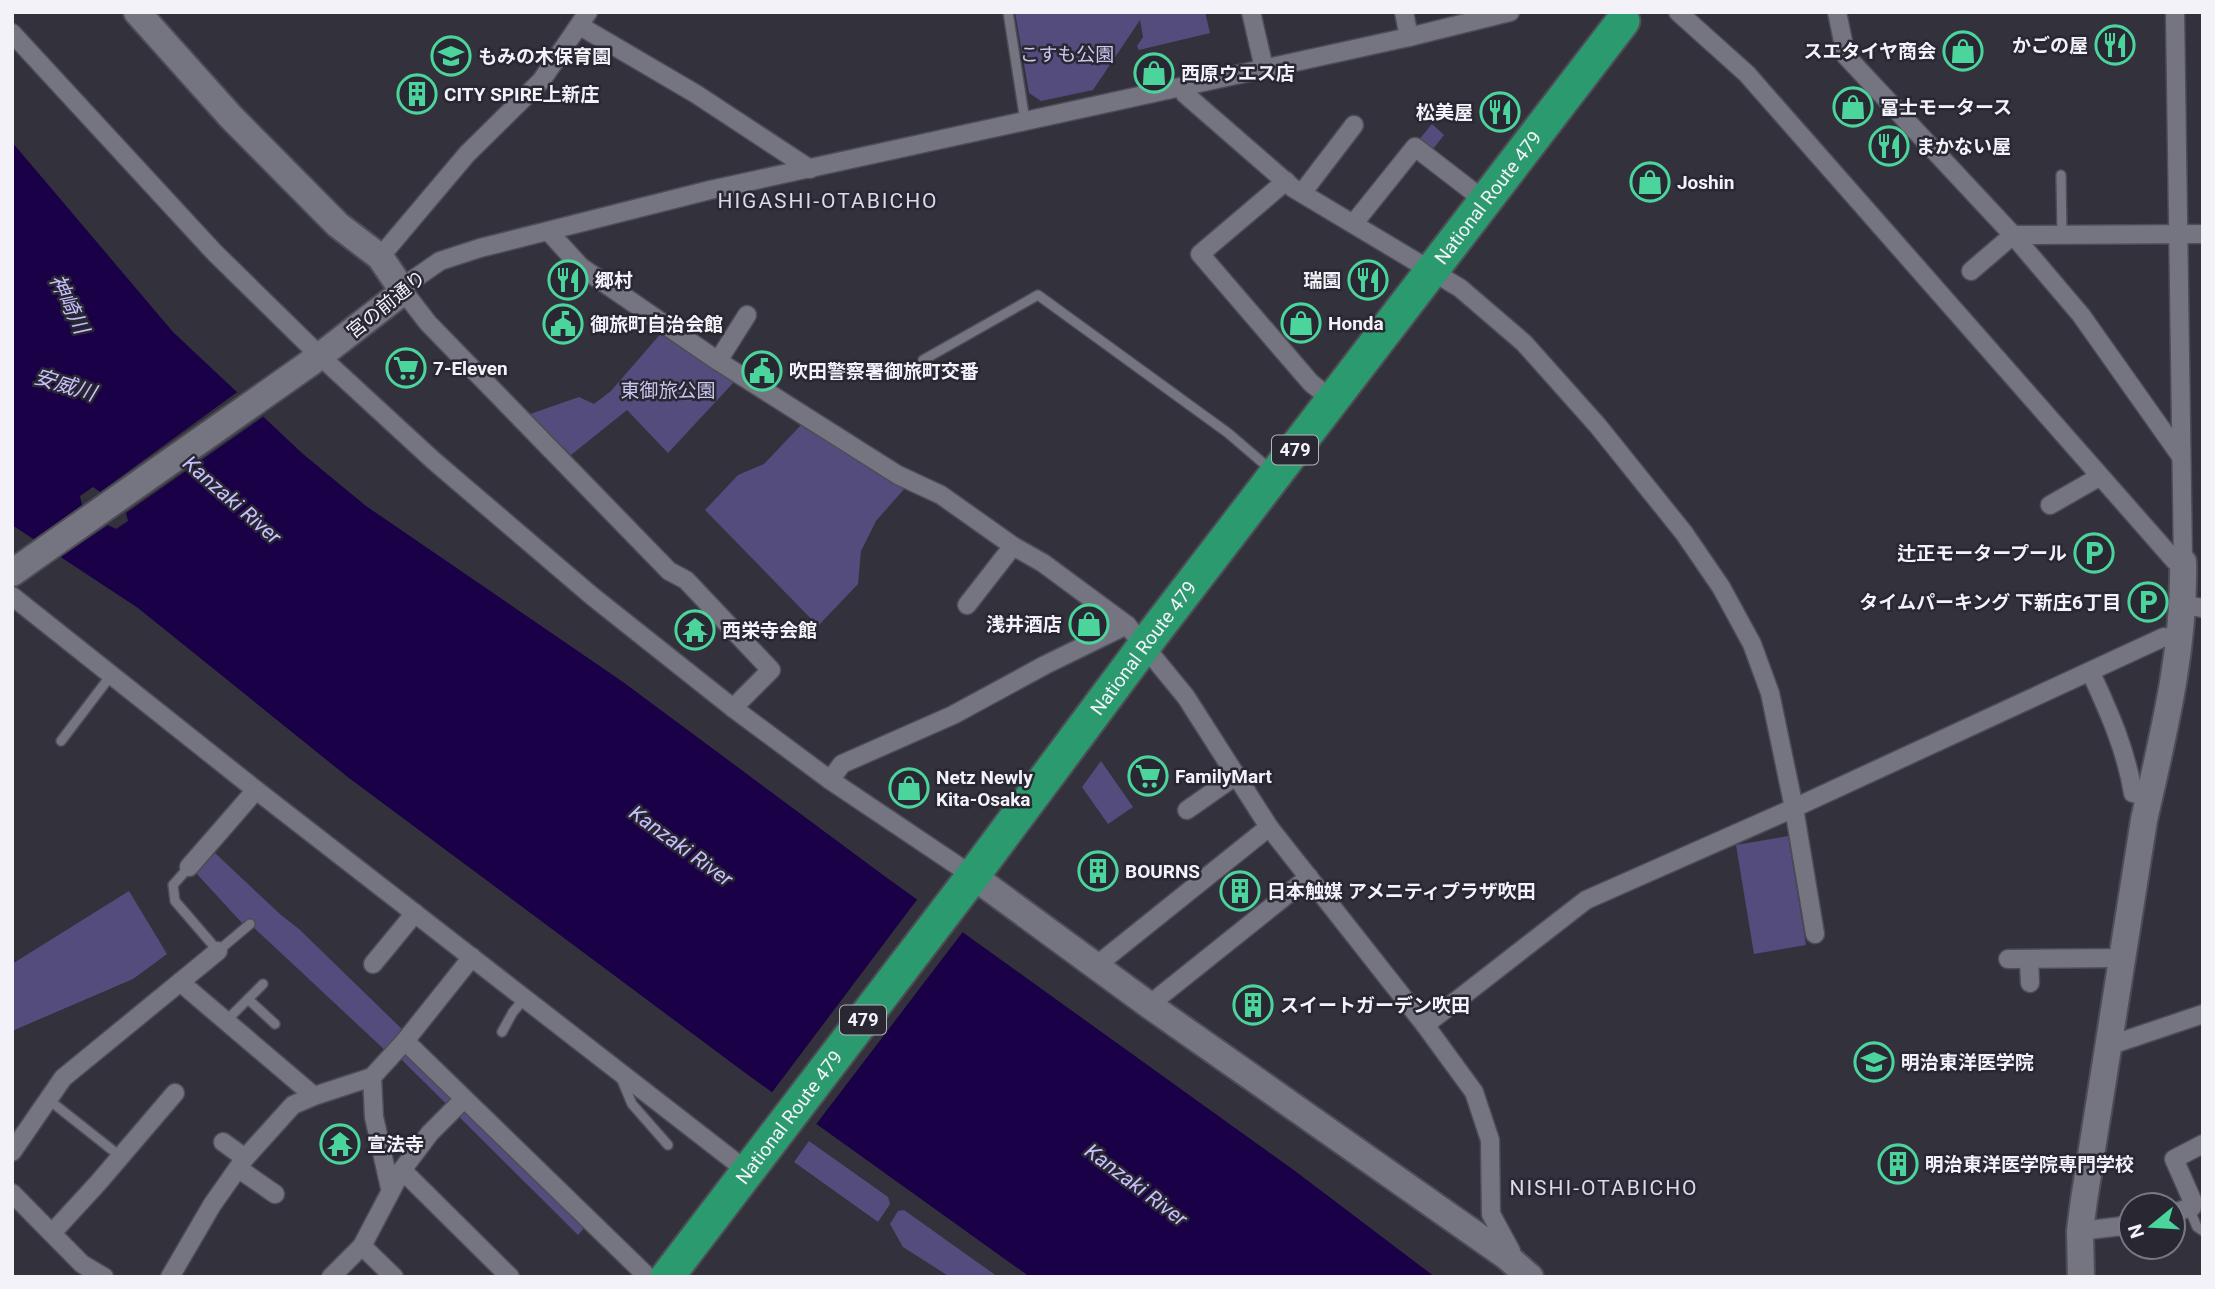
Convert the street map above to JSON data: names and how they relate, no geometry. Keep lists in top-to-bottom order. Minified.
{"streets":{"highway":["National Route 479","479"],"street":["宮の前通り"]},"districts":["HIGASHI-OTABICHO","NISHI-OTABICHO"],"water":["神崎川","安威川","Kanzaki River"],"parks":["こすも公園","東御旅公園"],"places":{"restaurant":["かごの屋","松美屋","まかない屋","郷村","瑞園"],"shop":["スエタイヤ商会","西原ウエス店","冨士モータース","Joshin","Honda","浅井酒店","Netz Newly Kita-Osaka"],"school or university":["もみの木保育園","明治東洋医学院"],"building":["CITY SPIRE上新庄","BOURNS","日本触媒 アメニティプラザ吹田","スイートガーデン吹田","明治東洋医学院専門学校"],"public building":["御旅町自治会館","吹田警察署御旅町交番"],"supermarket":["7-Eleven","FamilyMart"],"parking":["辻正モータープール","タイムパーキング 下新庄6丁目"],"temple":["西栄寺会館","宣法寺"]},"north":"left"}
